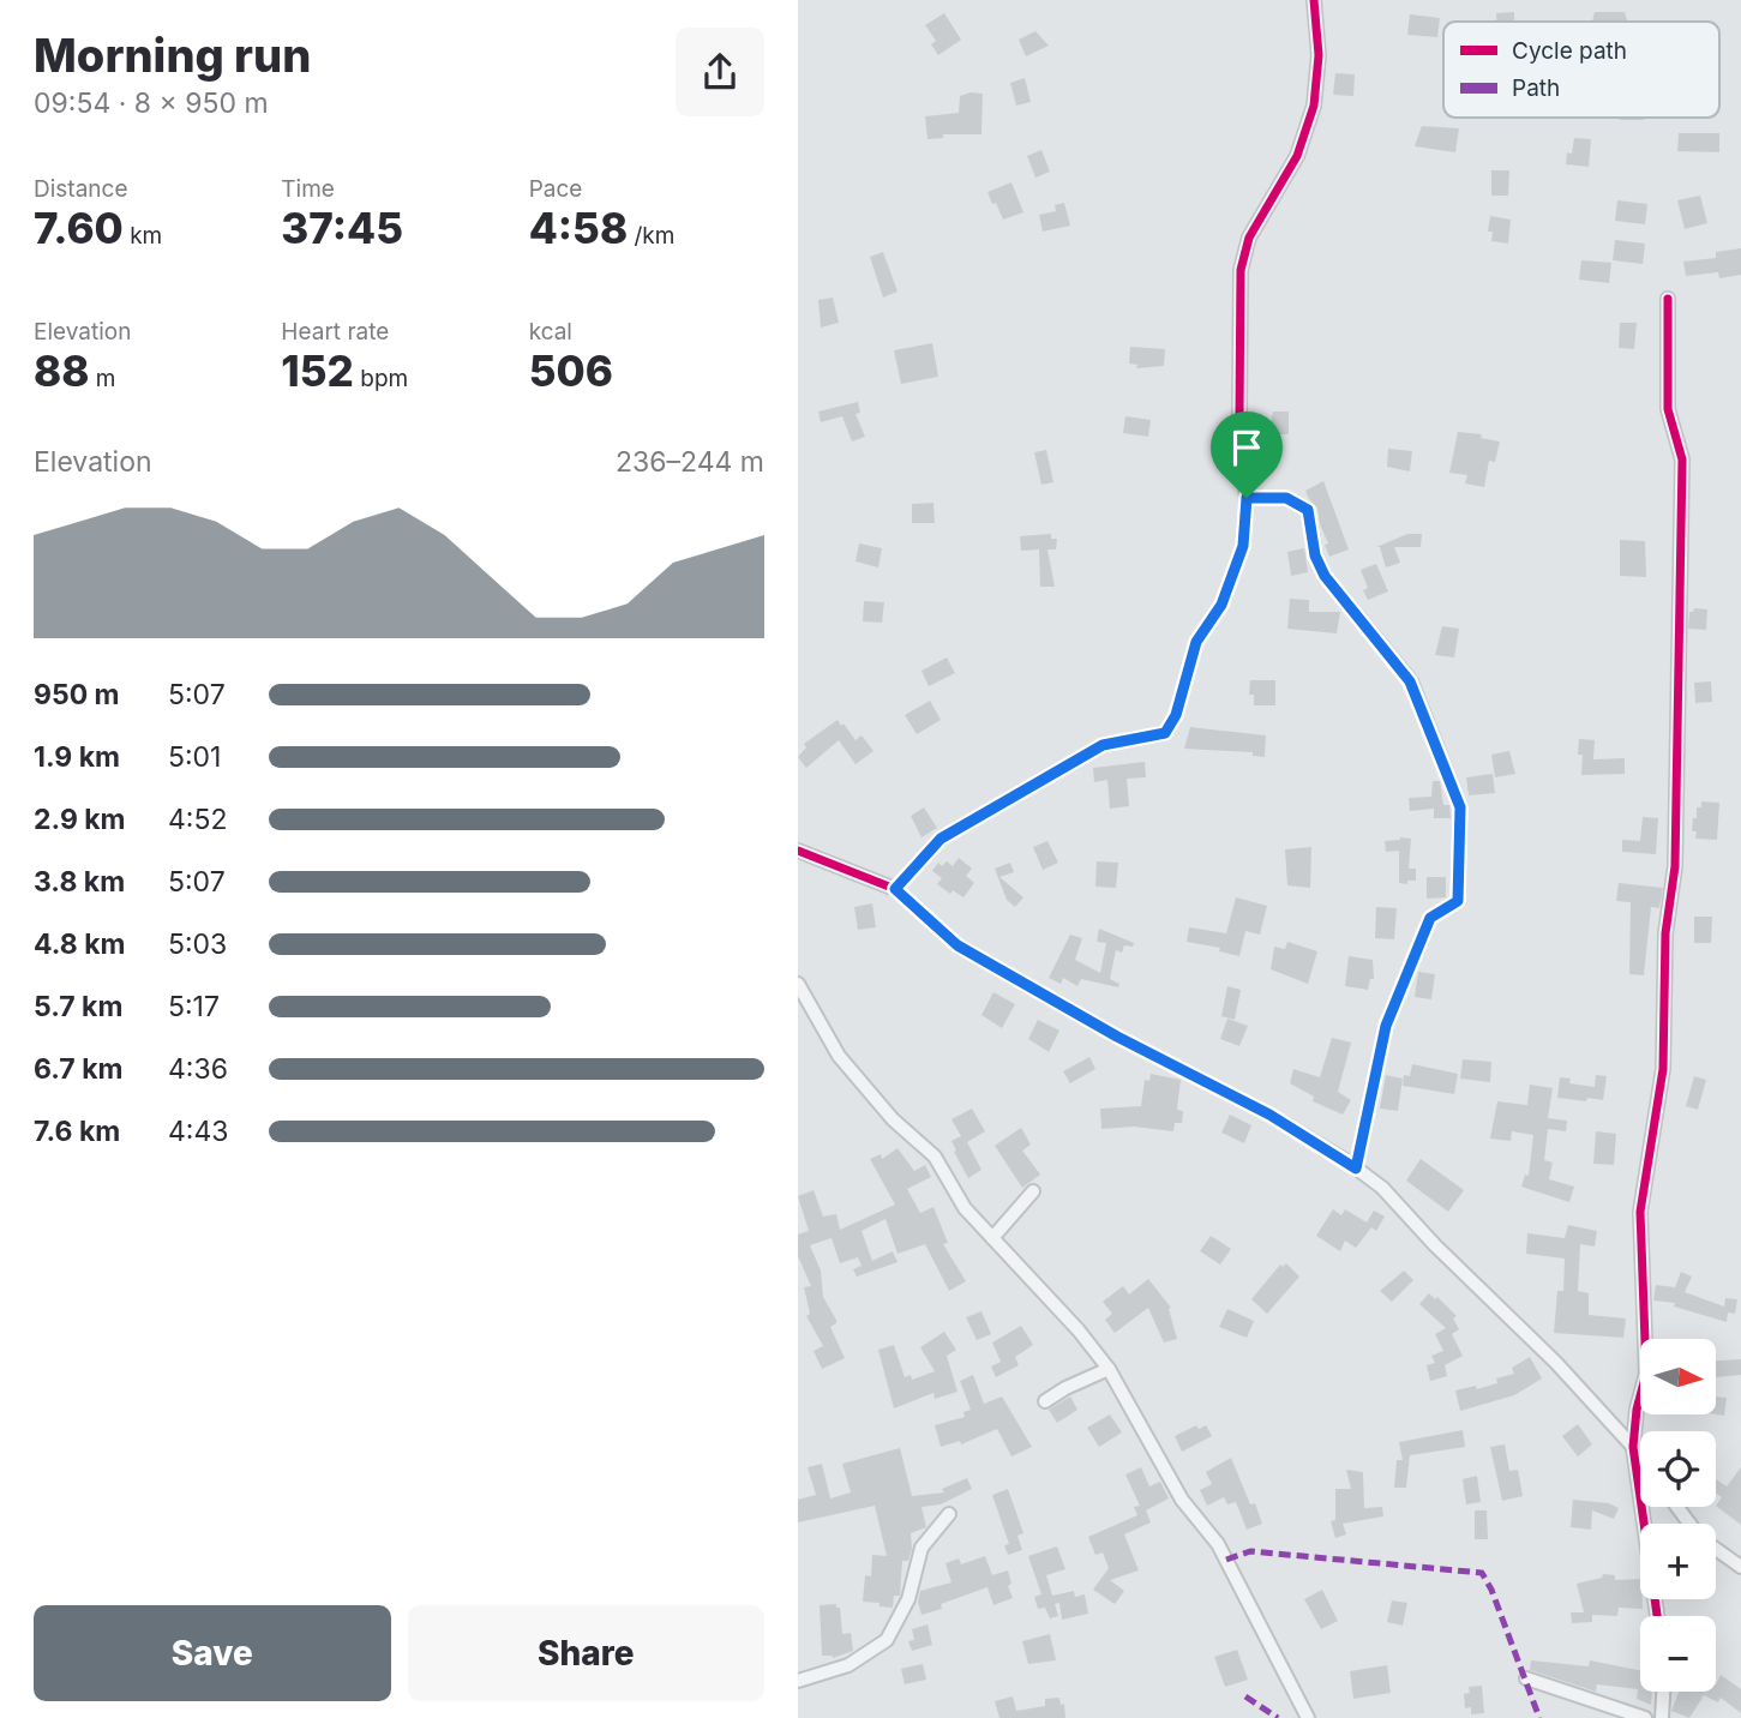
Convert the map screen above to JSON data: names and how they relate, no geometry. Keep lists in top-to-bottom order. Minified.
{"legend":["Cycle path","Path"],"north":"right","page":{"heading":["Morning run","09:54 · 8 × 950 m"],"stats":[["Distance","7.60 km"],["Time","37:45"],["Pace","4:58 /km"],["Elevation","88 m"],["Heart rate","152 bpm"],["kcal","506"]],"chart":["Elevation","236–244 m"],"list":[{"name":"950 m","note":"5:07"},{"name":"1.9 km","note":"5:01"},{"name":"2.9 km","note":"4:52"},{"name":"3.8 km","note":"5:07"},{"name":"4.8 km","note":"5:03"},{"name":"5.7 km","note":"5:17"},{"name":"6.7 km","note":"4:36"},{"name":"7.6 km","note":"4:43"}],"map_buttons":["+","−"],"buttons":["Save","Share"]}}
